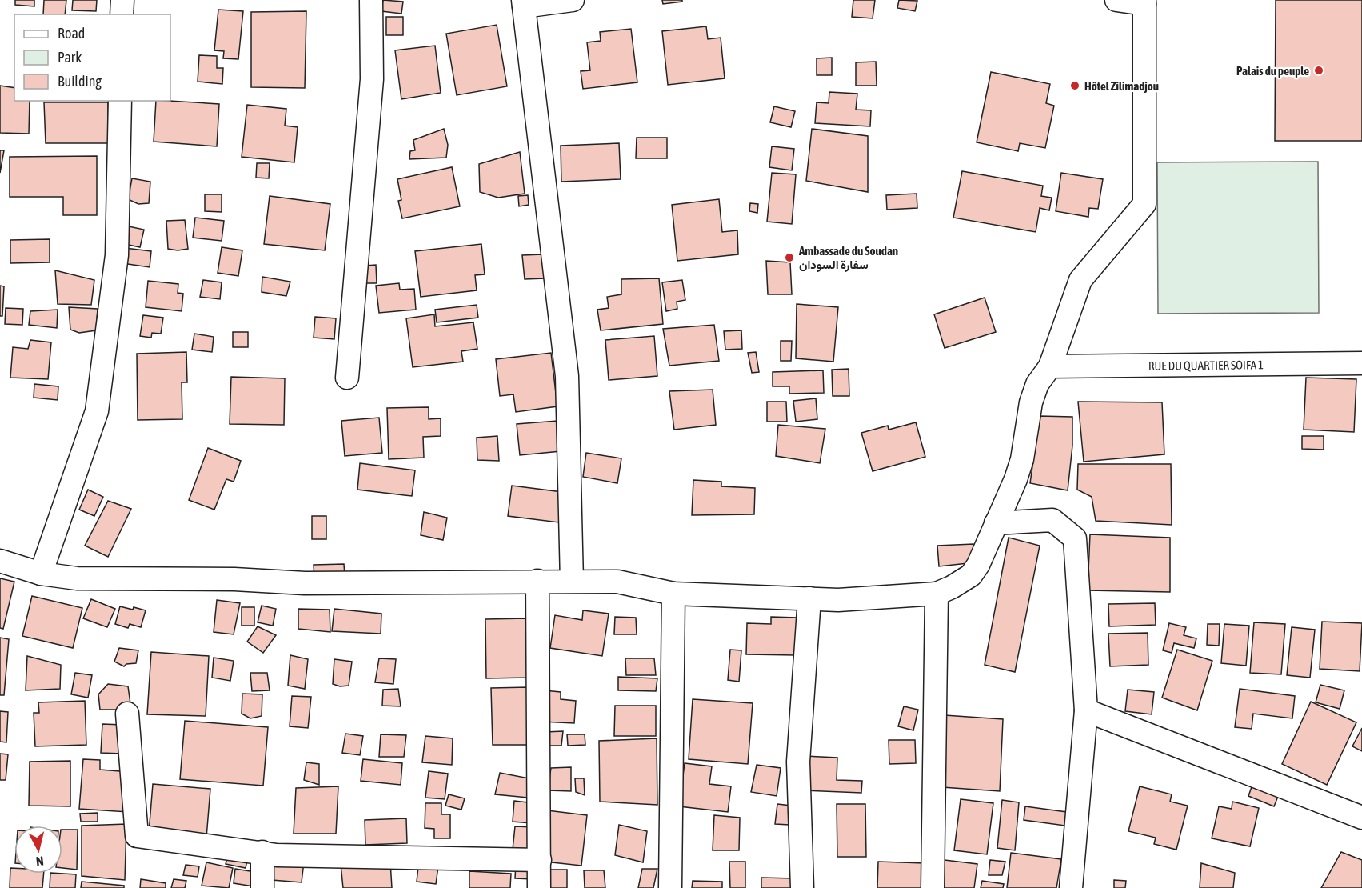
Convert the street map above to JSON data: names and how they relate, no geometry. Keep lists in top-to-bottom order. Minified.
{"streets":{"street":["RUE DU QUARTIER SOIFA 1"]},"places":["Palais du peuple","Hôtel Zilimadjou","Ambassade du Soudan سفارة السودان"],"legend":["Road","Park","Building"],"north":"bottom"}
